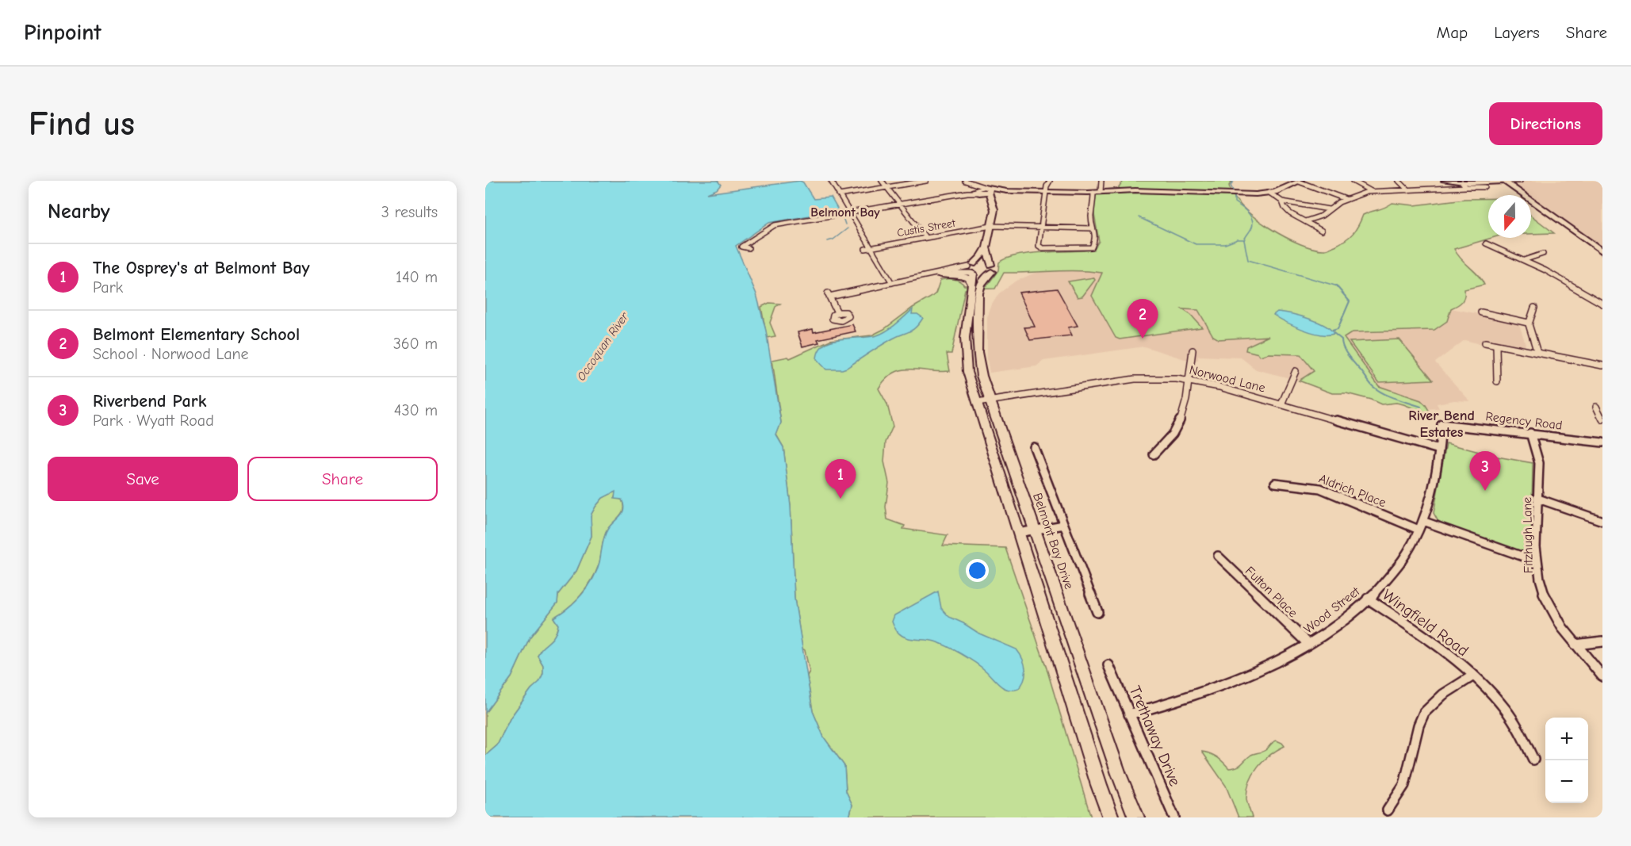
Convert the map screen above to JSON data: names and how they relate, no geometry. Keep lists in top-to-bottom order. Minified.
{"streets":{"street":["Custis Street","Norwood Lane","Regency Road","Aldrich Place","Fitzhugh Lane","Belmont Bay Drive","Fulton Place","Wood Street","Wingfield Road","Trethaway Drive"]},"crossings":[["Norwood Lane","Belmont Bay Drive"],["Norwood Lane","Wood Street"],["Regency Road","Fitzhugh Lane"],["Regency Road","Wood Street"],["Aldrich Place","Wood Street"],["Fulton Place","Wood Street"],["Wood Street","Wingfield Road"],["Wood Street","Trethaway Drive"]],"districts":["Belmont Bay","River Bend Estates"],"water":["Occoquan River"],"north":"bottom","page":{"header":"Pinpoint","nav":["Map","Layers","Share"],"buttons":["Directions",["Save","Share"]],"title":"Find us","heading":["Nearby","3 results"],"list":[{"mark":"1","name":"The Osprey's at Belmont Bay","note":"Park","value":"140 m"},{"mark":"2","name":"Belmont Elementary School","note":"School · Norwood Lane","value":"360 m"},{"mark":"3","name":"Riverbend Park","note":"Park · Wyatt Road","value":"430 m"}],"pins":["2","3","1"],"map_buttons":["+","−"]}}
